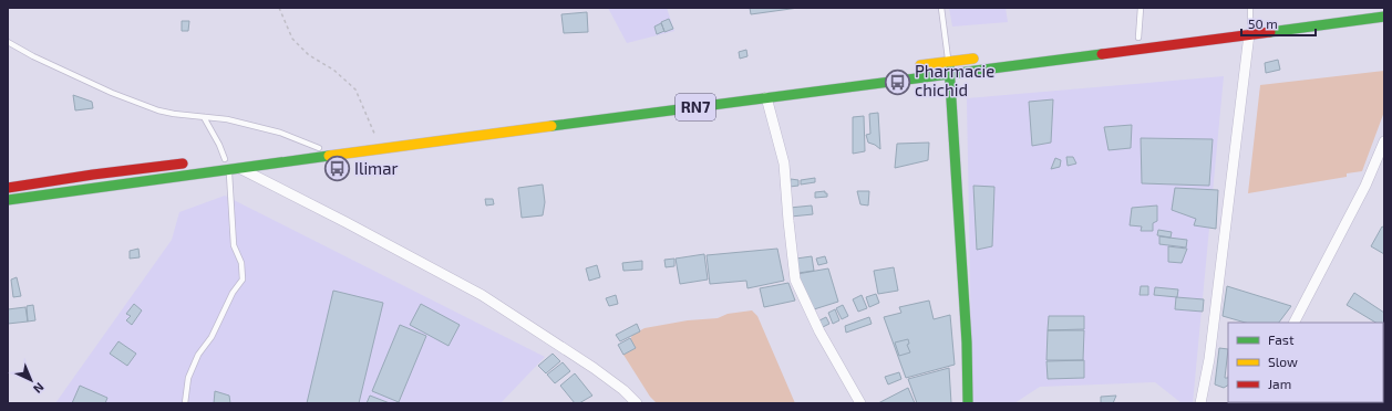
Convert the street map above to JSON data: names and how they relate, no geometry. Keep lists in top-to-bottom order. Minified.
{"streets":{"main road":["RN7"]},"places":{"bus stop":["Pharmacie chichid","Ilimar"]},"legend":["Fast","Slow","Jam"],"scale_bar":"50 m","north":"bottom right"}
